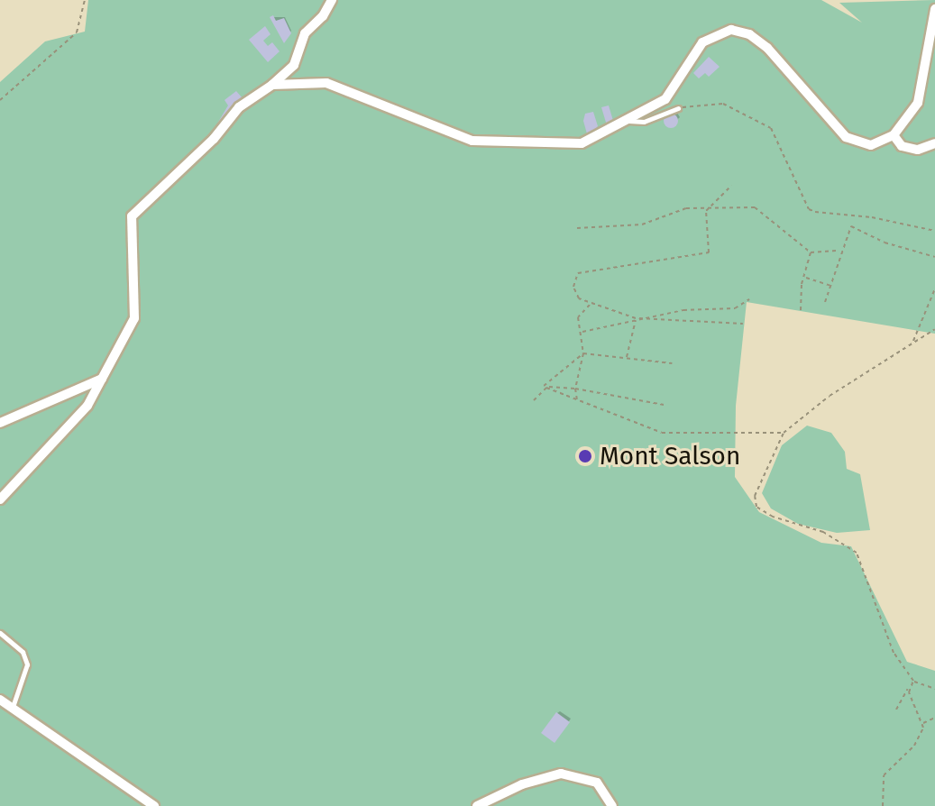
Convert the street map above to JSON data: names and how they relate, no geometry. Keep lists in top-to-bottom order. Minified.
{"places":["Mont Salson"]}
